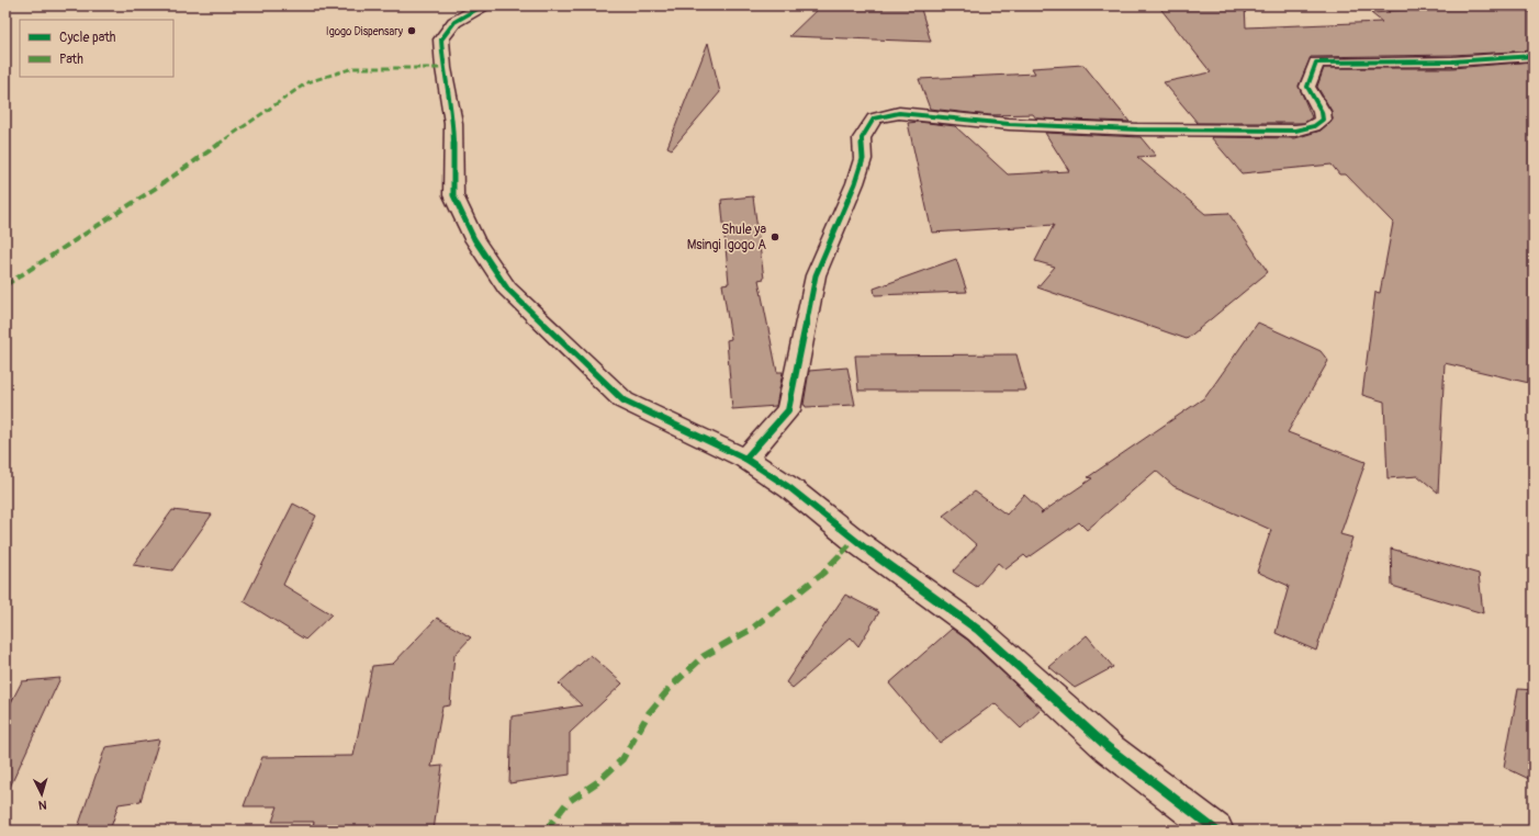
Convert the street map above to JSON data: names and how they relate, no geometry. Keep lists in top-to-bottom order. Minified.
{"places":["Igogo Dispensary","Shule ya Msingi Igogo A"],"legend":["Cycle path","Path"],"north":"bottom"}
